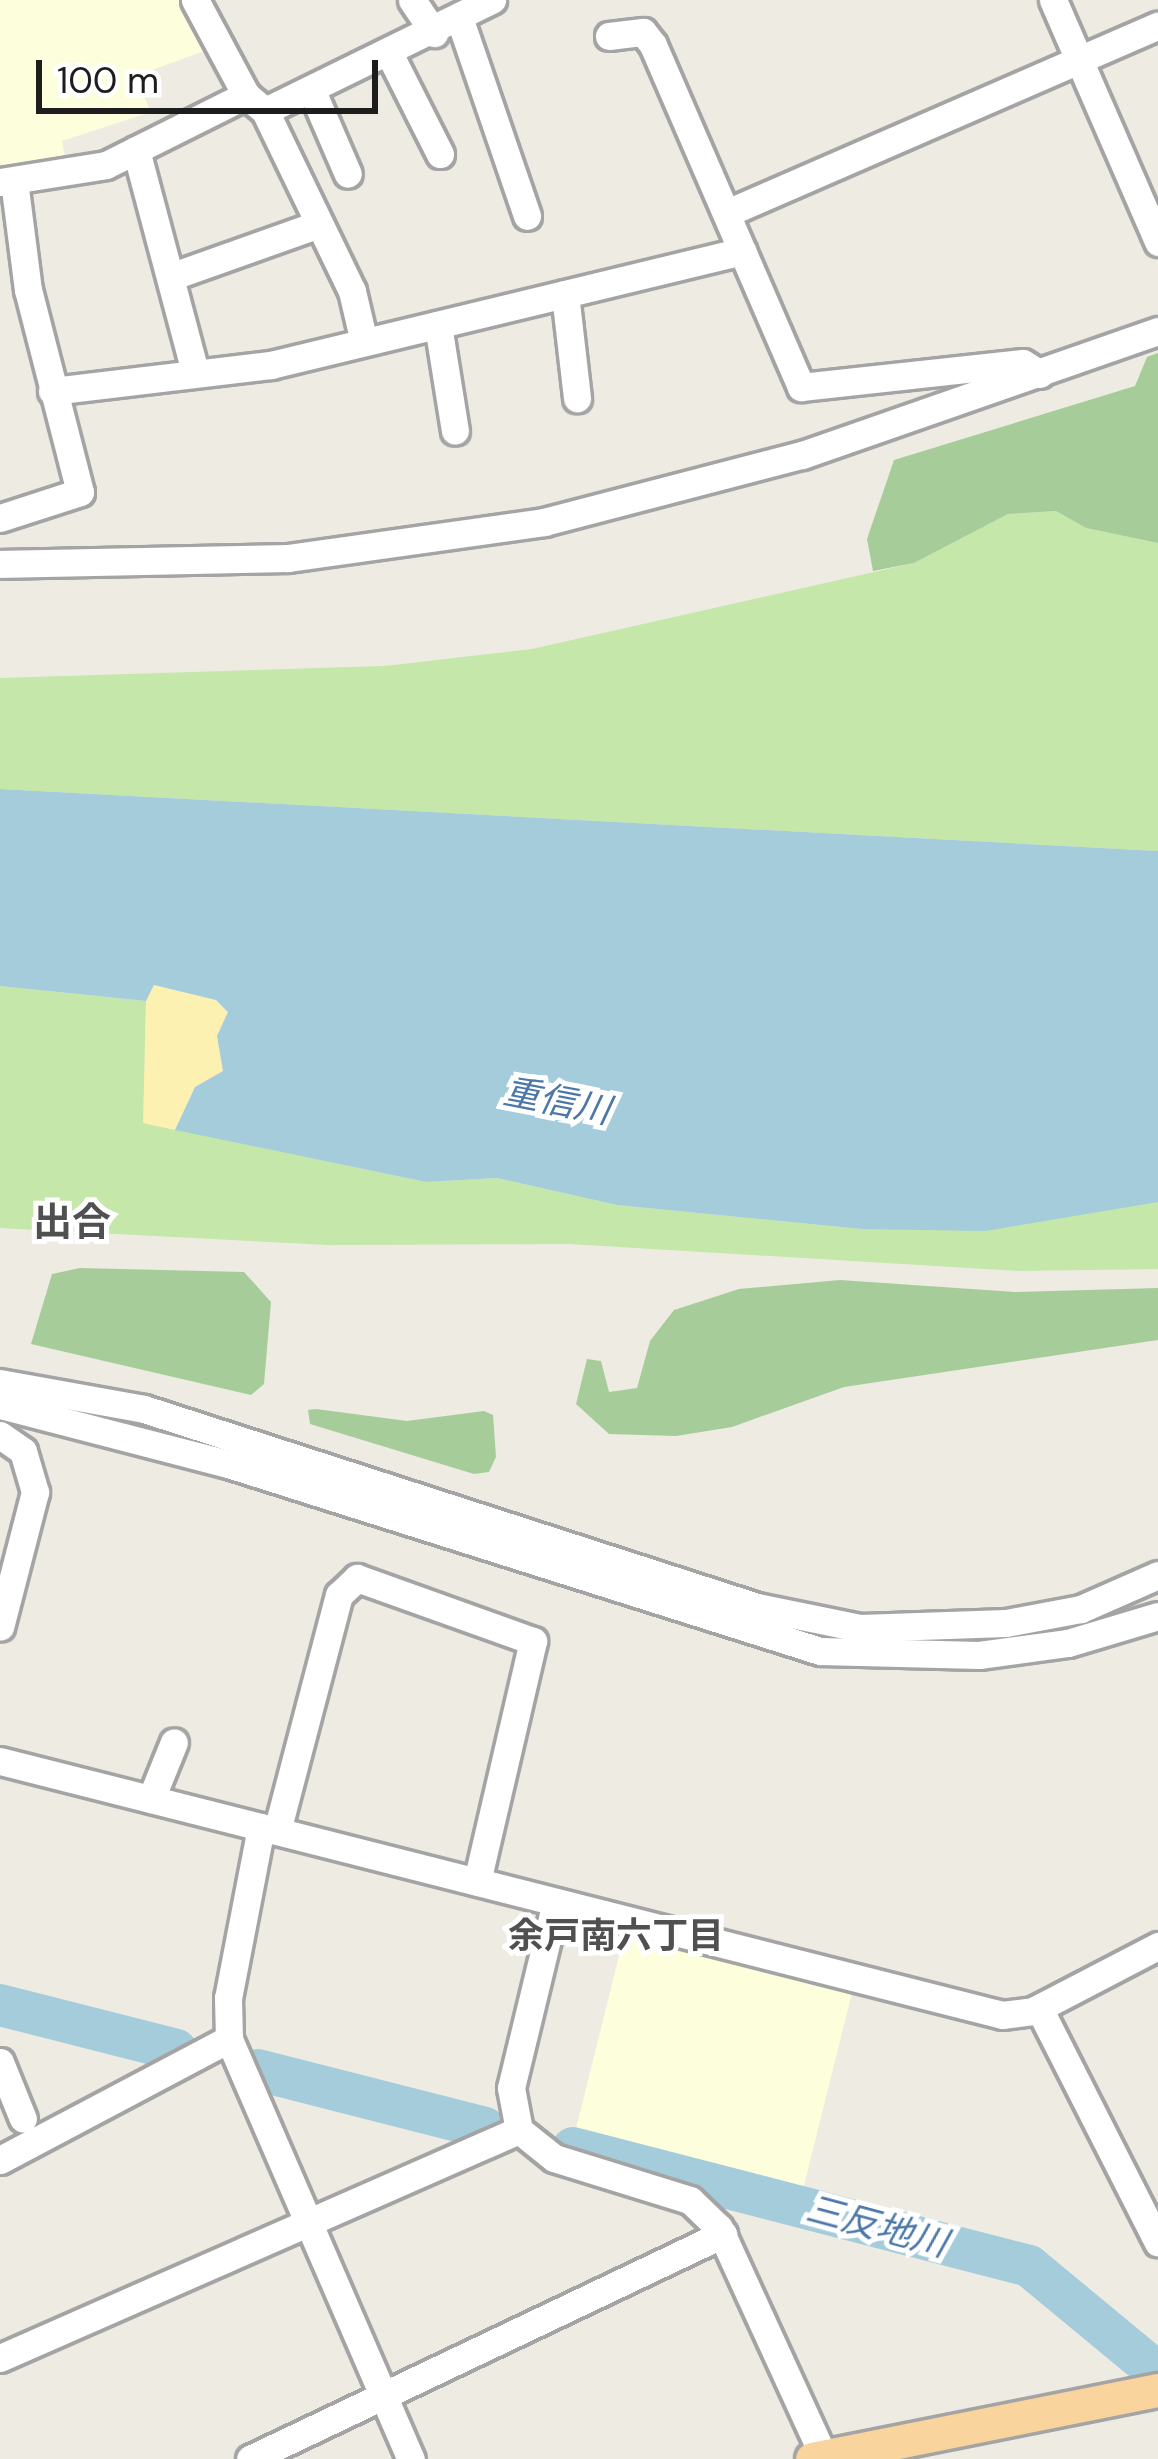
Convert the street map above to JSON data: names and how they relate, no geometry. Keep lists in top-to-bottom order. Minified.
{"districts":["出合","余戸南六丁目"],"water":["重信川","三反地川"],"scale_bar":"100 m"}
